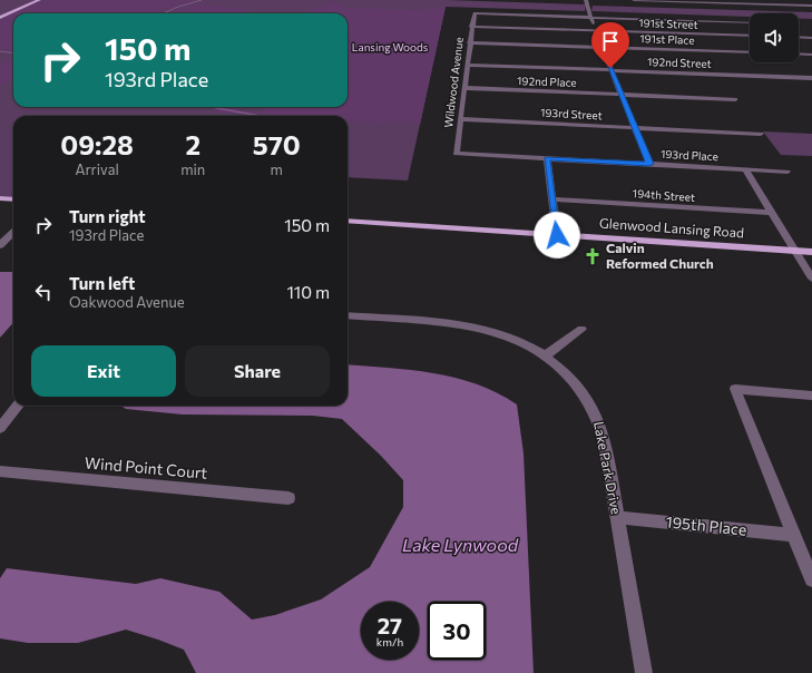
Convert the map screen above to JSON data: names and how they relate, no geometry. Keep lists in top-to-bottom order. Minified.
{"streets":{"main road":["Glenwood Lansing Road"],"street":["191st Street","191st Place","192nd Street","192nd Place","Wildwood Avenue","193rd Street","193rd Place","194th Street","Wind Point Court","Lake Park Drive","195th Place"]},"crossings":[["191st Street","Wildwood Avenue"],["191st Place","Wildwood Avenue"],["192nd Street","Wildwood Avenue"],["192nd Place","Wildwood Avenue"],["Wildwood Avenue","193rd Street"],["Wildwood Avenue","193rd Place"],["Lake Park Drive","195th Place"]],"water":["Lake Lynwood"],"parks":["Lansing Woods"],"places":{"church":["Calvin Reformed Church"]},"page":{"turn":["150 m","193rd Place"],"eta":["09:28","Arrival","2","min","570","m"],"list":[{"name":"Turn right","note":"193rd Place","value":"150 m"},{"name":"Turn left","note":"Oakwood Avenue","value":"110 m"}],"buttons":["Exit","Share"],"speed":"27 km/h","limit":"30"}}
